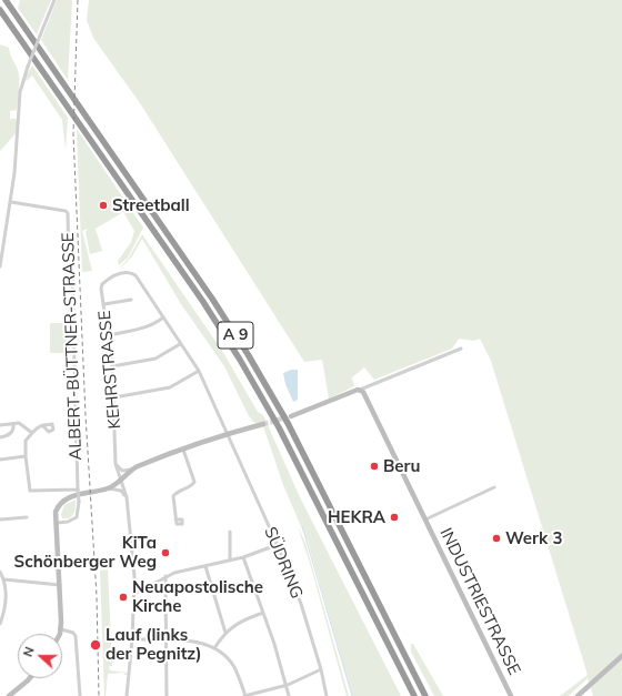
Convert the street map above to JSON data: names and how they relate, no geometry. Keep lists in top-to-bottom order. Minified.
{"streets":{"highway":["A 9"],"street":["ALBERT-BÜTTNER-STRASSE","KEHRSTRASSE","SÜDRING","INDUSTRIESTRASSE"]},"crossings":[["KEHRSTRASSE","SÜDRING"]],"places":["Streetball","Beru","HEKRA","Werk 3","KiTa Schönberger Weg","Neuapostolische Kirche","Lauf (links der Pegnitz)"],"north":"left"}
